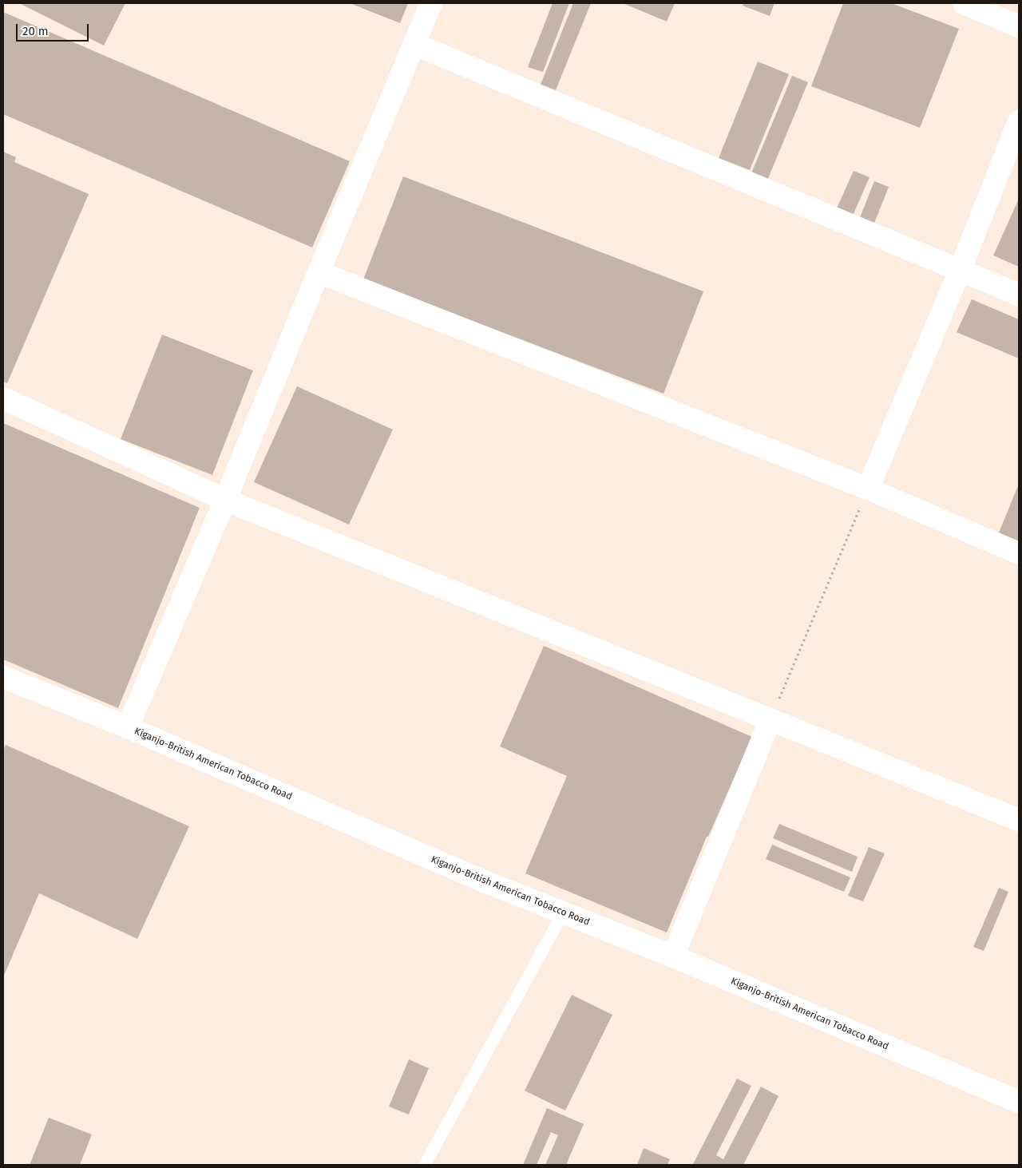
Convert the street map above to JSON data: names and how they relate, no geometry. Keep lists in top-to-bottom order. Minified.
{"streets":{"street":["Kiganjo-British American Tobacco Road"]},"scale_bar":"20 m"}
